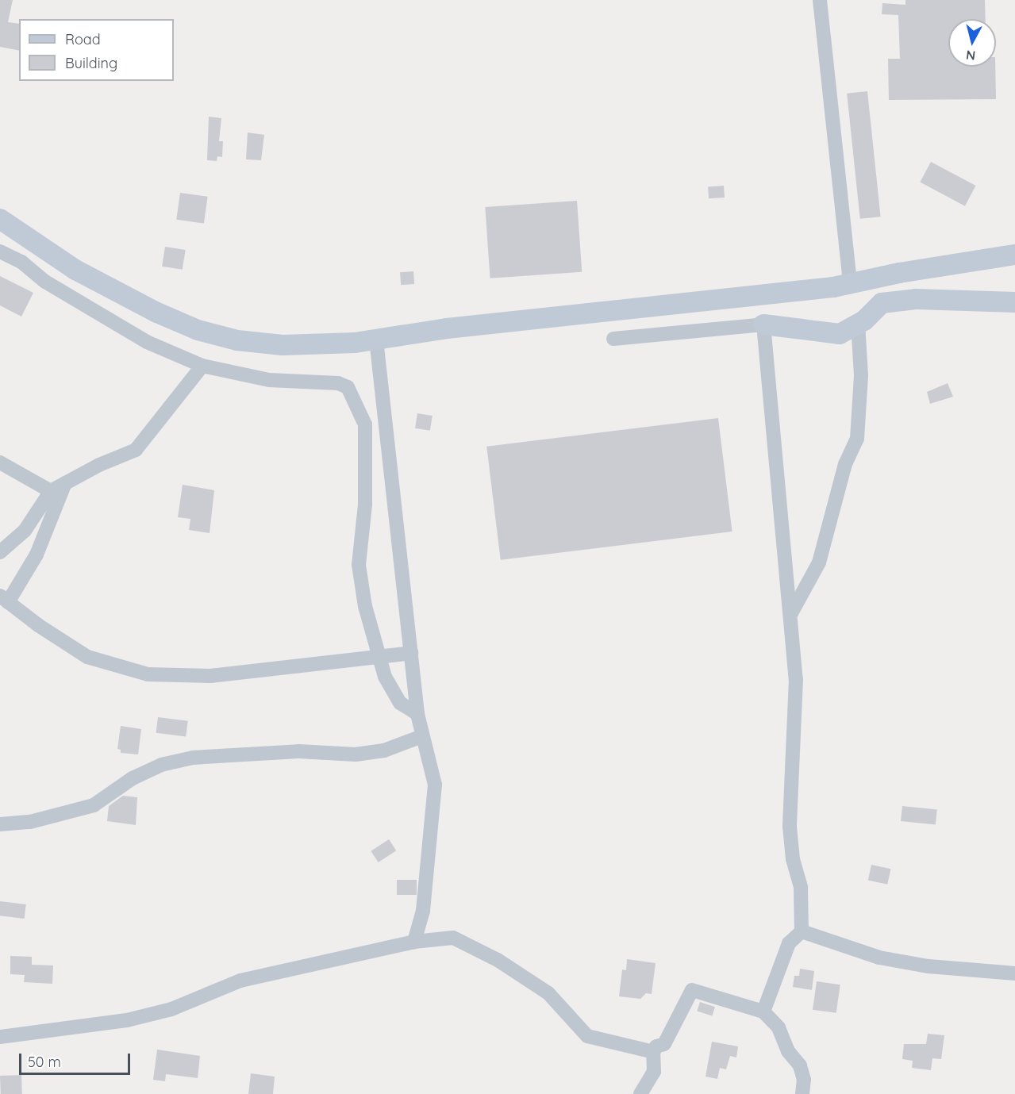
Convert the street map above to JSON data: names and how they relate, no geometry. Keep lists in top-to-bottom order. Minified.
{"legend":["Road","Building"],"scale_bar":"50 m","north":"bottom"}
